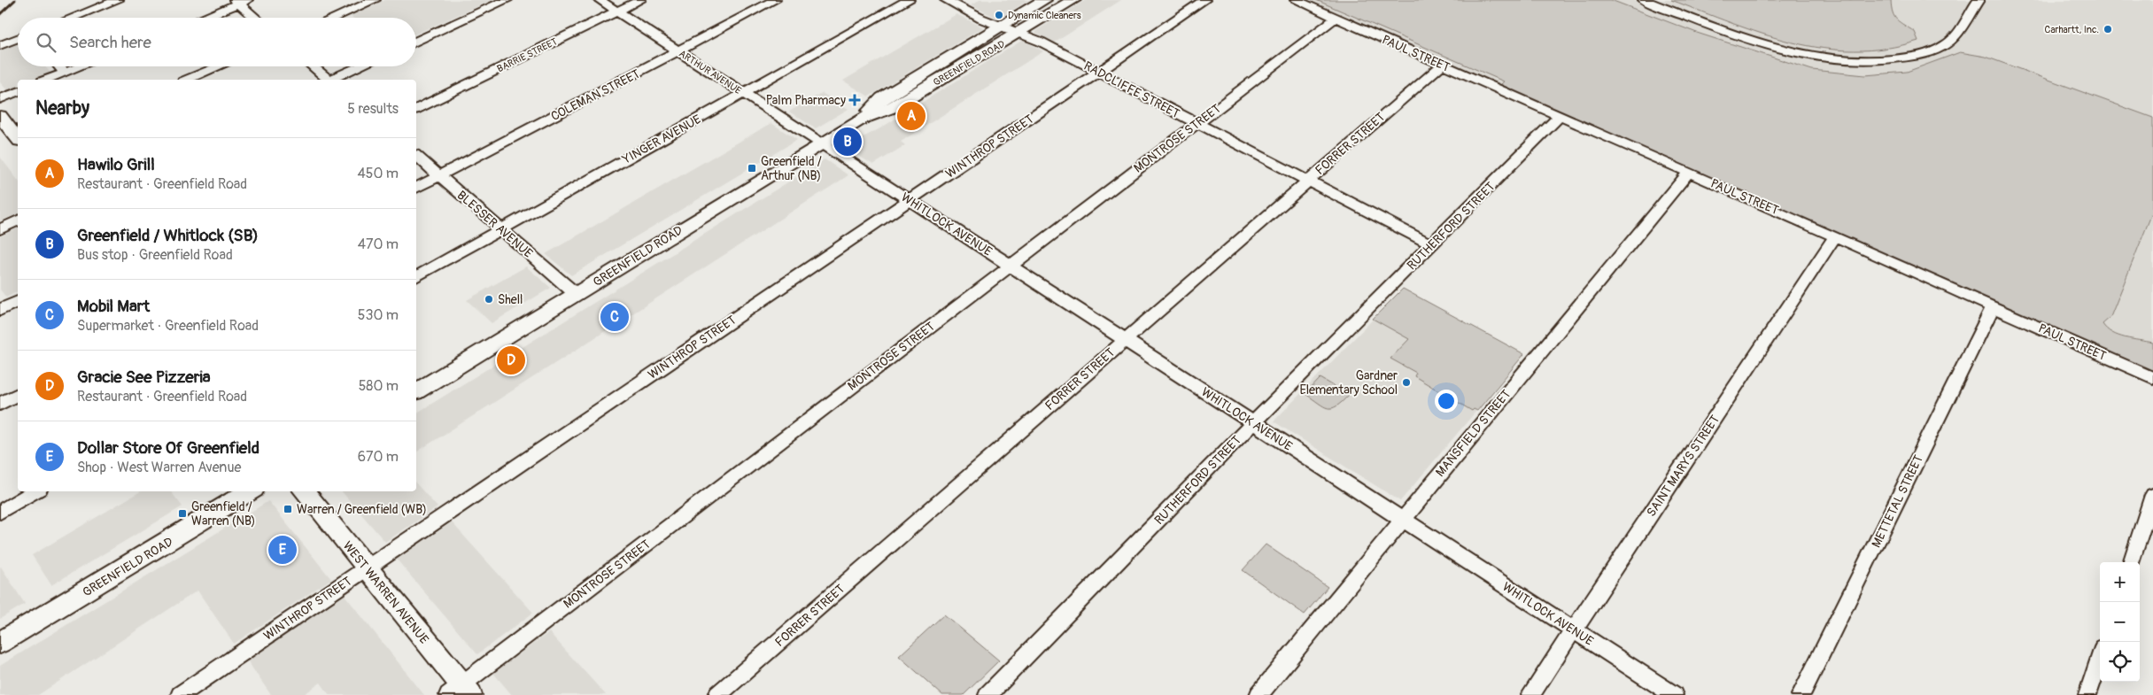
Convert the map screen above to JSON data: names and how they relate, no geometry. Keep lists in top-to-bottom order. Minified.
{"streets":{"main road":["GREENFIELD ROAD","WEST WARREN AVENUE"],"street":["PAUL STREET","BARRIE STREET","ARTHUR AVENUE","RADCLIFFE STREET","COLEMAN STREET","MONTROSE STREET","YINGER AVENUE","FORRER STREET","WINTHROP STREET","BLESSER AVENUE","WHITLOCK AVENUE","RUTHERFORD STREET","MANSFIELD STREET","SAINT MARYS STREET","METTETAL STREET"]},"crossings":[["PAUL STREET","MONTROSE STREET"],["PAUL STREET","FORRER STREET"],["PAUL STREET","RUTHERFORD STREET"],["PAUL STREET","MANSFIELD STREET"],["PAUL STREET","SAINT MARYS STREET"],["PAUL STREET","METTETAL STREET"],["BARRIE STREET","ARTHUR AVENUE"],["GREENFIELD ROAD","ARTHUR AVENUE"],["GREENFIELD ROAD","RADCLIFFE STREET"],["GREENFIELD ROAD","BLESSER AVENUE"],["GREENFIELD ROAD","WHITLOCK AVENUE"],["ARTHUR AVENUE","COLEMAN STREET"],["ARTHUR AVENUE","YINGER AVENUE"],["ARTHUR AVENUE","WHITLOCK AVENUE"],["RADCLIFFE STREET","MONTROSE STREET"],["RADCLIFFE STREET","FORRER STREET"],["RADCLIFFE STREET","WINTHROP STREET"],["RADCLIFFE STREET","RUTHERFORD STREET"],["COLEMAN STREET","BLESSER AVENUE"],["MONTROSE STREET","WHITLOCK AVENUE"],["MONTROSE STREET","WEST WARREN AVENUE"],["YINGER AVENUE","BLESSER AVENUE"],["FORRER STREET","WHITLOCK AVENUE"],["WINTHROP STREET","WHITLOCK AVENUE"],["WINTHROP STREET","WEST WARREN AVENUE"],["WHITLOCK AVENUE","RUTHERFORD STREET"],["WHITLOCK AVENUE","MANSFIELD STREET"],["WHITLOCK AVENUE","SAINT MARYS STREET"]],"places":{"other":["Dynamic Cleaners","Carhartt, Inc.","Shell","Gardner Elementary School"],"health":["Palm Pharmacy"],"transit":["Greenfield / Arthur (NB)","Warren / Greenfield (WB)","Greenfield / Warren (NB)"]},"page":{"search":"Search here","heading":["Nearby","5 results"],"pins":["A","B","C","D","E"],"list":[{"mark":"A","name":"Hawilo Grill","note":"Restaurant · Greenfield Road","value":"450 m"},{"mark":"B","name":"Greenfield / Whitlock (SB)","note":"Bus stop · Greenfield Road","value":"470 m"},{"mark":"C","name":"Mobil Mart","note":"Supermarket · Greenfield Road","value":"530 m"},{"mark":"D","name":"Gracie See Pizzeria","note":"Restaurant · Greenfield Road","value":"580 m"},{"mark":"E","name":"Dollar Store Of Greenfield","note":"Shop · West Warren Avenue","value":"670 m"}],"map_buttons":["+","−"]}}
